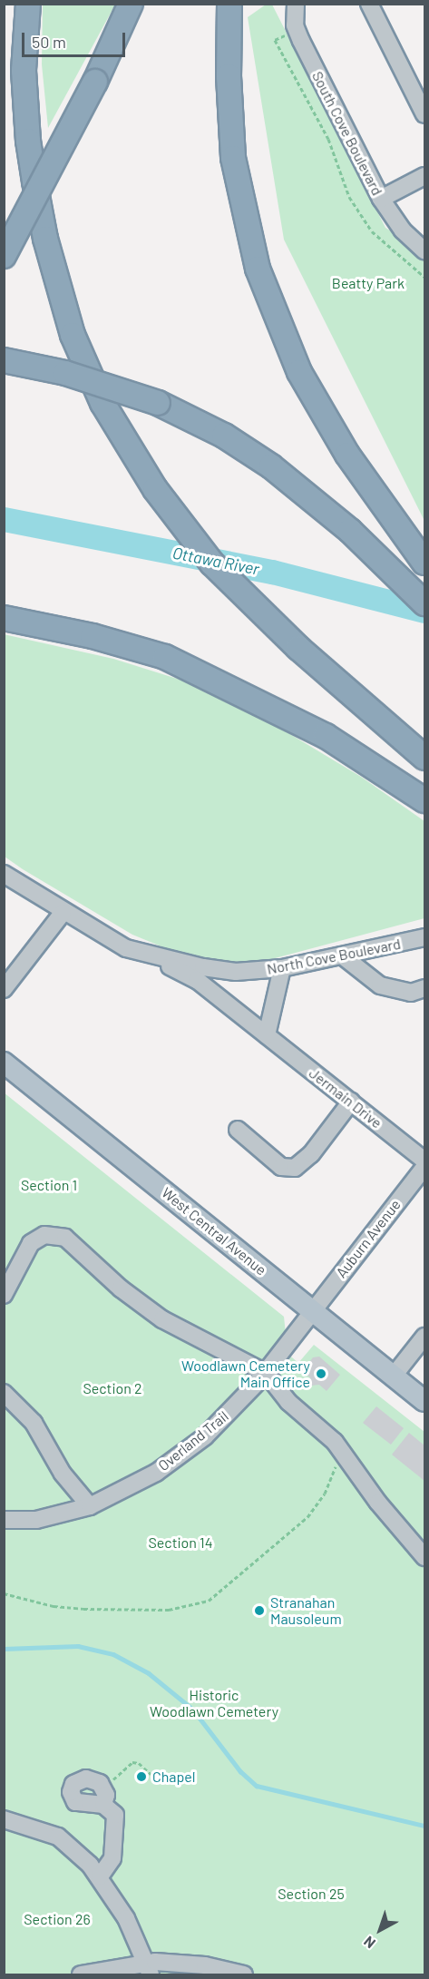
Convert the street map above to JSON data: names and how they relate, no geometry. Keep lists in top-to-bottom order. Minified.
{"streets":{"main road":["West Central Avenue"],"street":["South Cove Boulevard","North Cove Boulevard","Jermain Drive","Auburn Avenue","Overland Trail"]},"crossings":[["North Cove Boulevard","Jermain Drive"],["West Central Avenue","Auburn Avenue"],["West Central Avenue","Overland Trail"],["Auburn Avenue","Overland Trail"]],"water":["Ottawa River"],"parks":["Beatty Park","Section 1","Section 2","Section 14","Historic Woodlawn Cemetery","Section 25","Section 26"],"places":["Woodlawn Cemetery Main Office","Stranahan Mausoleum","Chapel"],"scale_bar":"50 m","north":"bottom left"}
